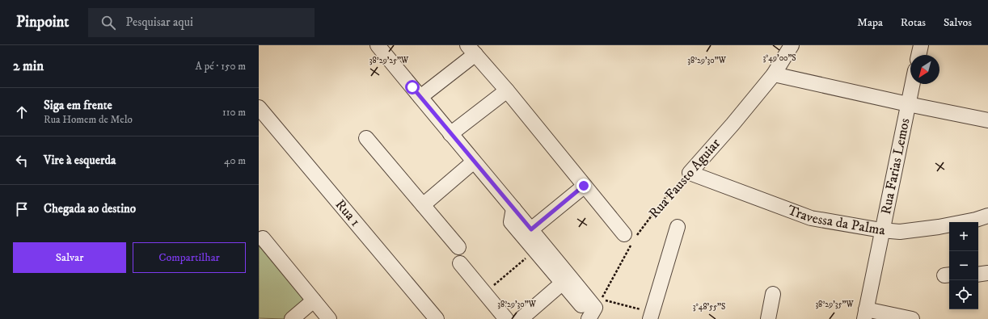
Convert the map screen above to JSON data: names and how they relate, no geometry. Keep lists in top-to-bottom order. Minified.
{"streets":{"street":["Rua Farias Lemos","Rua Fausto Aguiar","Rua 1","Travessa da Palma"]},"crossings":[["Rua Farias Lemos","Travessa da Palma"],["Rua Fausto Aguiar","Travessa da Palma"]],"north":"bottom left","page":{"header":"Pinpoint","search":"Pesquisar aqui","nav":["Mapa","Rotas","Salvos"],"heading":["2 min","A pé · 150 m"],"list":[["Siga em frente","Rua Homem de Melo","110 m"],["Vire à esquerda","40 m"],"Chegada ao destino"],"map_buttons":["+","−"],"buttons":["Salvar","Compartilhar"]},"coordinates":["3°49'00\"S","38°29'25\"W","38°29'30\"W","38°29'35\"W","3°48'55\"S"]}
